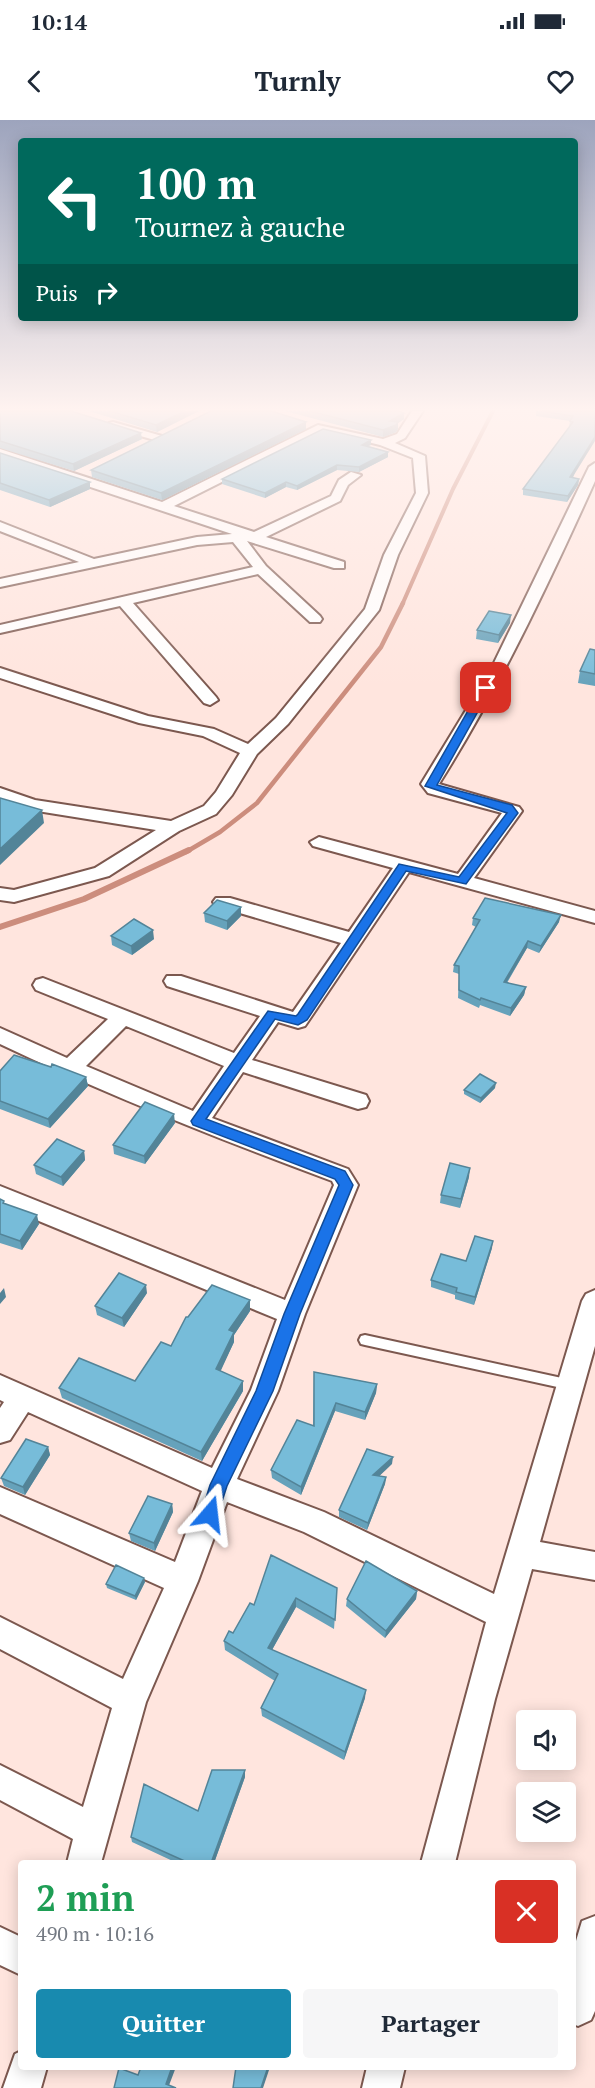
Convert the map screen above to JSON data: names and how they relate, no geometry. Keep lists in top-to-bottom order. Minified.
{"page":{"status":"10:14","header":"Turnly","turn":["100 m","Tournez à gauche"],"then":"Puis","heading":["2 min","490 m · 10:16"],"buttons":["Quitter","Partager"]}}
